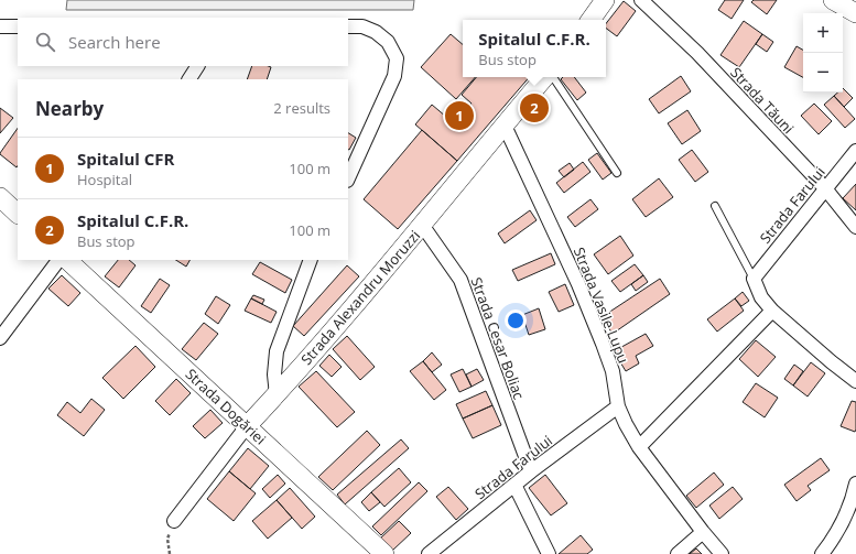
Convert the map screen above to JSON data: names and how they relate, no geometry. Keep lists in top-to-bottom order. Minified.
{"streets":{"street":["Strada Tăuni","Strada Farului","Strada Alexandru Moruzzi","Strada Vasile Lupu","Strada Cesar Boliac","Strada Dogăriei"]},"crossings":[["Strada Tăuni","Strada Farului"],["Strada Farului","Strada Vasile Lupu"],["Strada Farului","Strada Cesar Boliac"],["Strada Alexandru Moruzzi","Strada Vasile Lupu"],["Strada Alexandru Moruzzi","Strada Cesar Boliac"],["Strada Alexandru Moruzzi","Strada Dogăriei"]],"page":{"map_buttons":["+","−"],"search":"Search here","popup":["Spitalul C.F.R.","Bus stop"],"heading":["Nearby","2 results"],"pins":["2","1"],"list":[{"mark":"1","name":"Spitalul CFR","note":"Hospital","value":"100 m"},{"mark":"2","name":"Spitalul C.F.R.","note":"Bus stop","value":"100 m"}]}}
